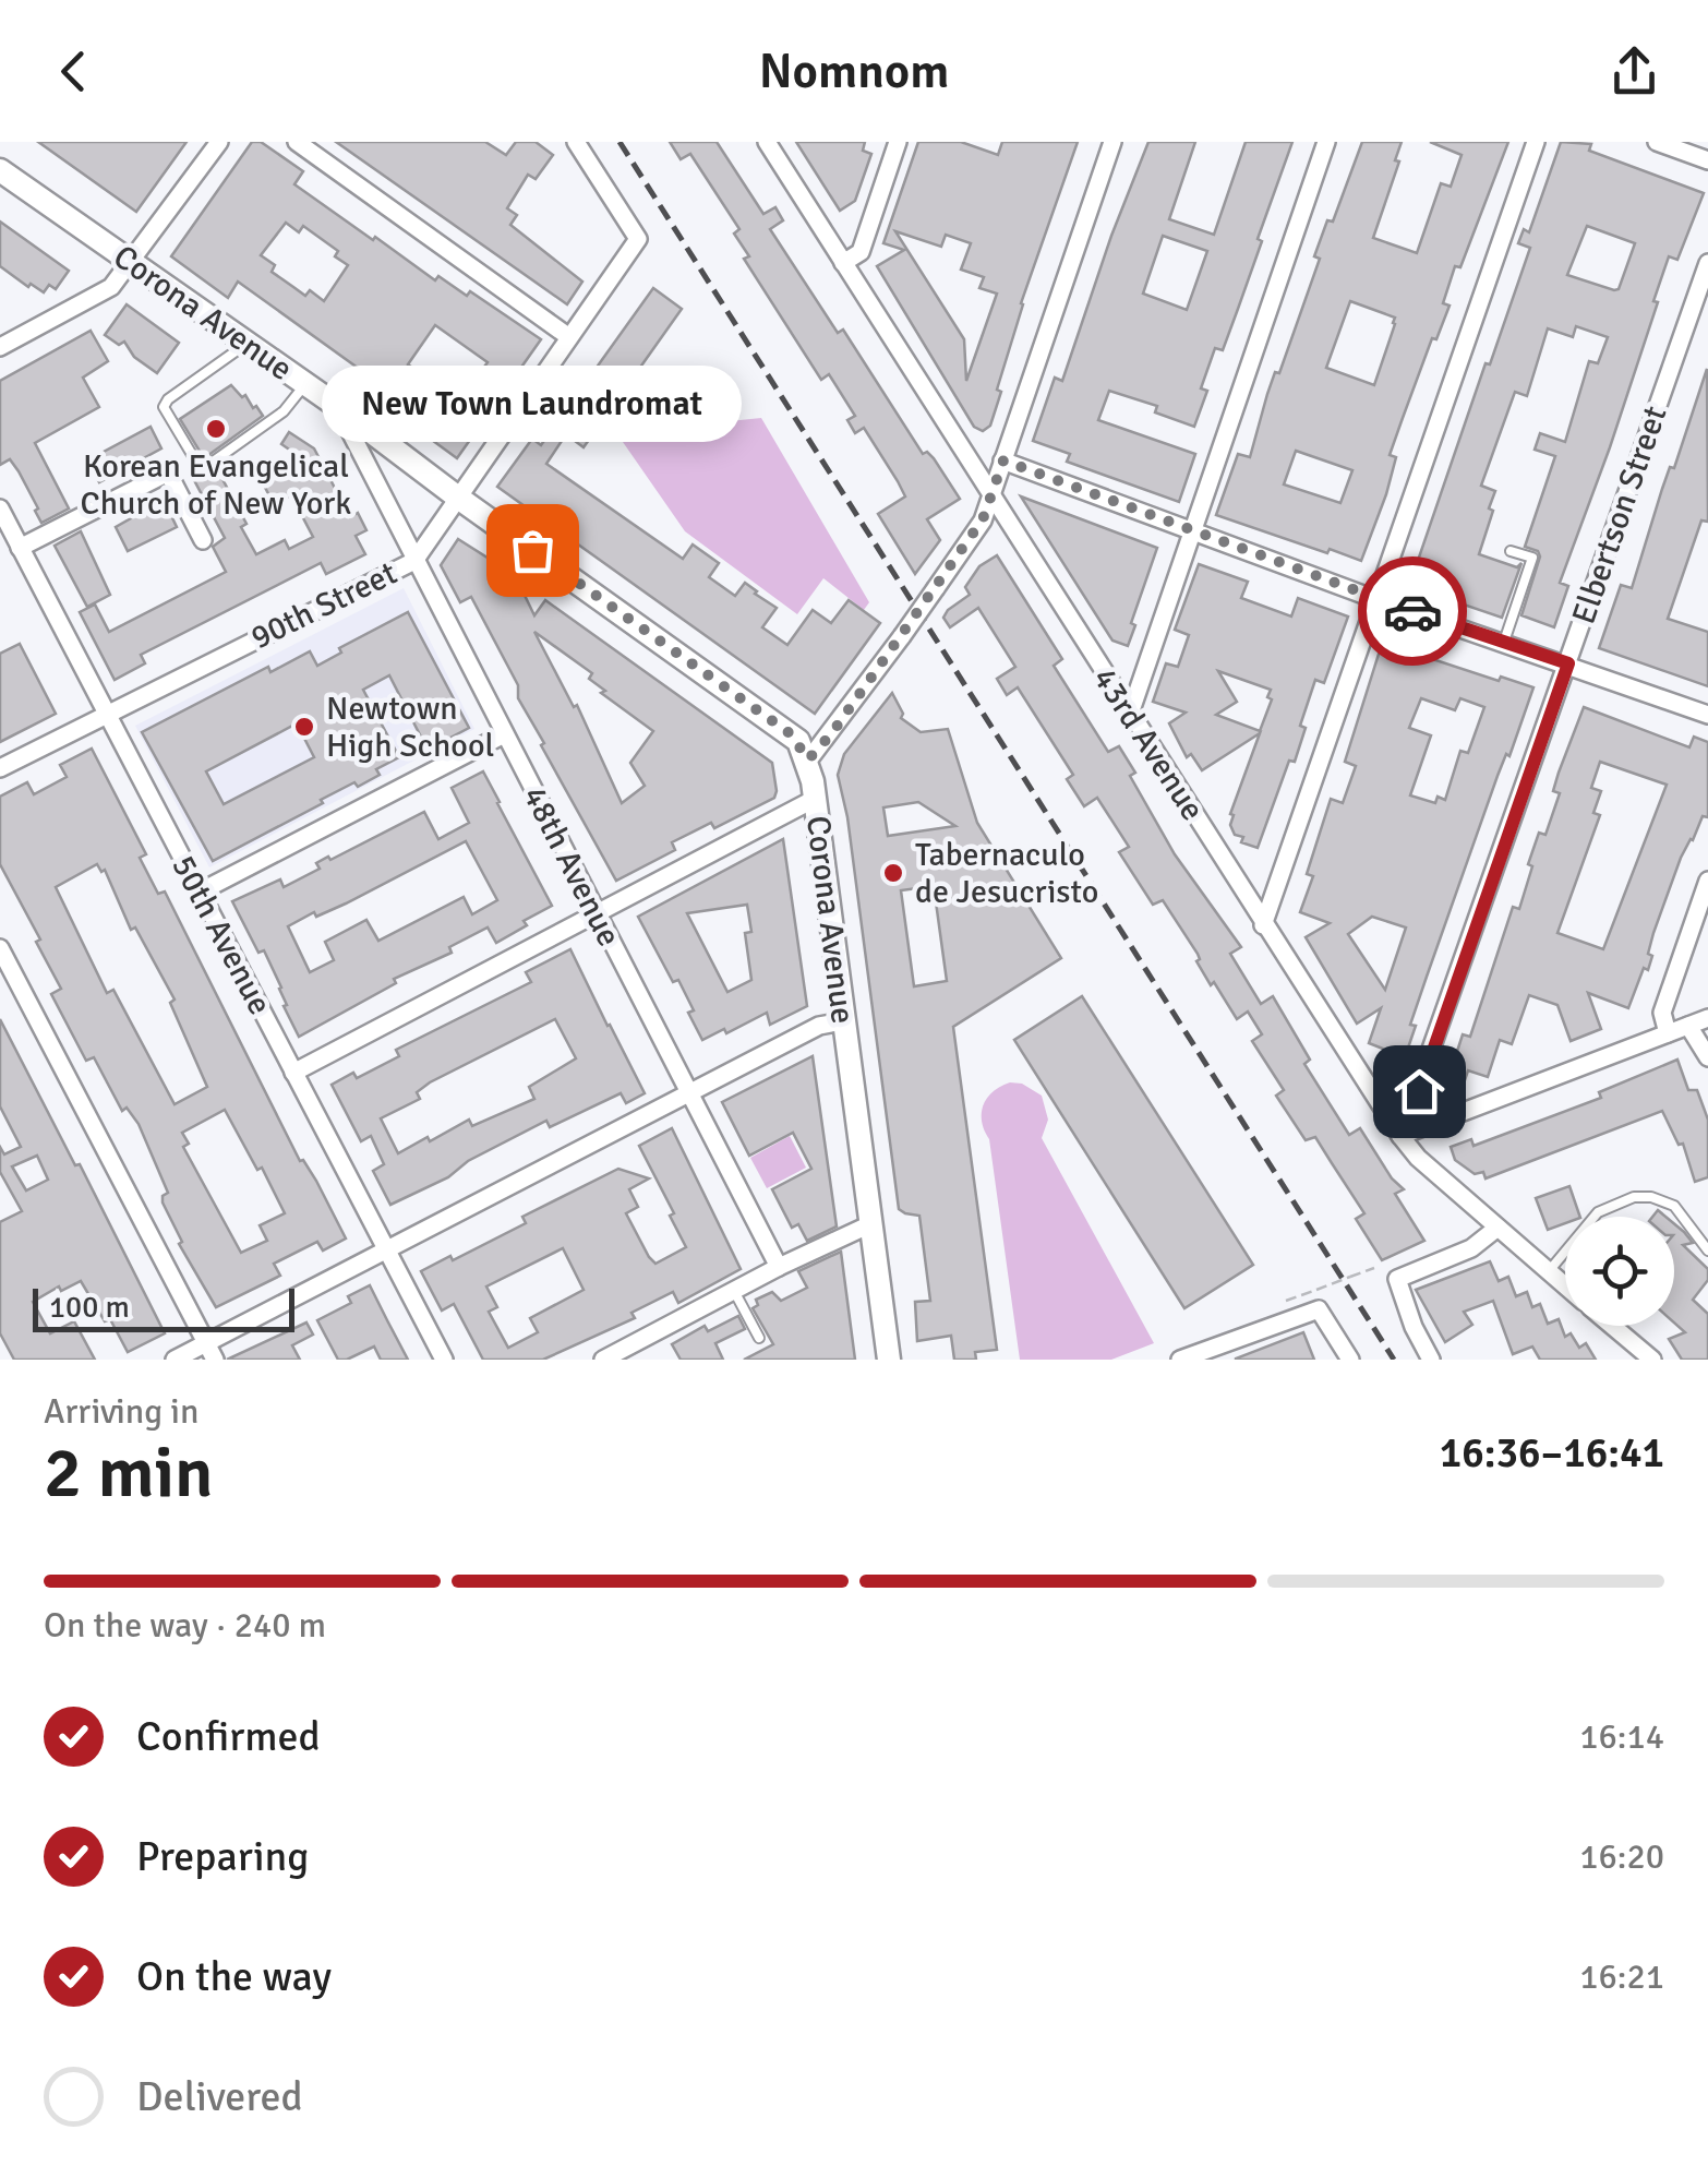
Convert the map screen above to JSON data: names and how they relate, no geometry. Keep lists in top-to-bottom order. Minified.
{"streets":{"street":["Corona Avenue","Elbertson Street","90th Street","43rd Avenue","48th Avenue","50th Avenue"]},"crossings":[["Corona Avenue","90th Street"],["Corona Avenue","48th Avenue"],["Elbertson Street","43rd Avenue"],["90th Street","48th Avenue"],["90th Street","50th Avenue"]],"places":["Korean Evangelical Church of New York","New Town Laundromat","Newtown High School","Tabernaculo de Jesucristo"],"scale_bar":"100 m","page":{"header":"Nomnom","bubble":"New Town Laundromat","scale":"100 m","heading":["2 min","Arriving in","16:36–16:41"],"bar":"On the way · 240 m","list":[["Confirmed","16:14"],["Preparing","16:20"],["On the way","16:21"],"Delivered"]}}
